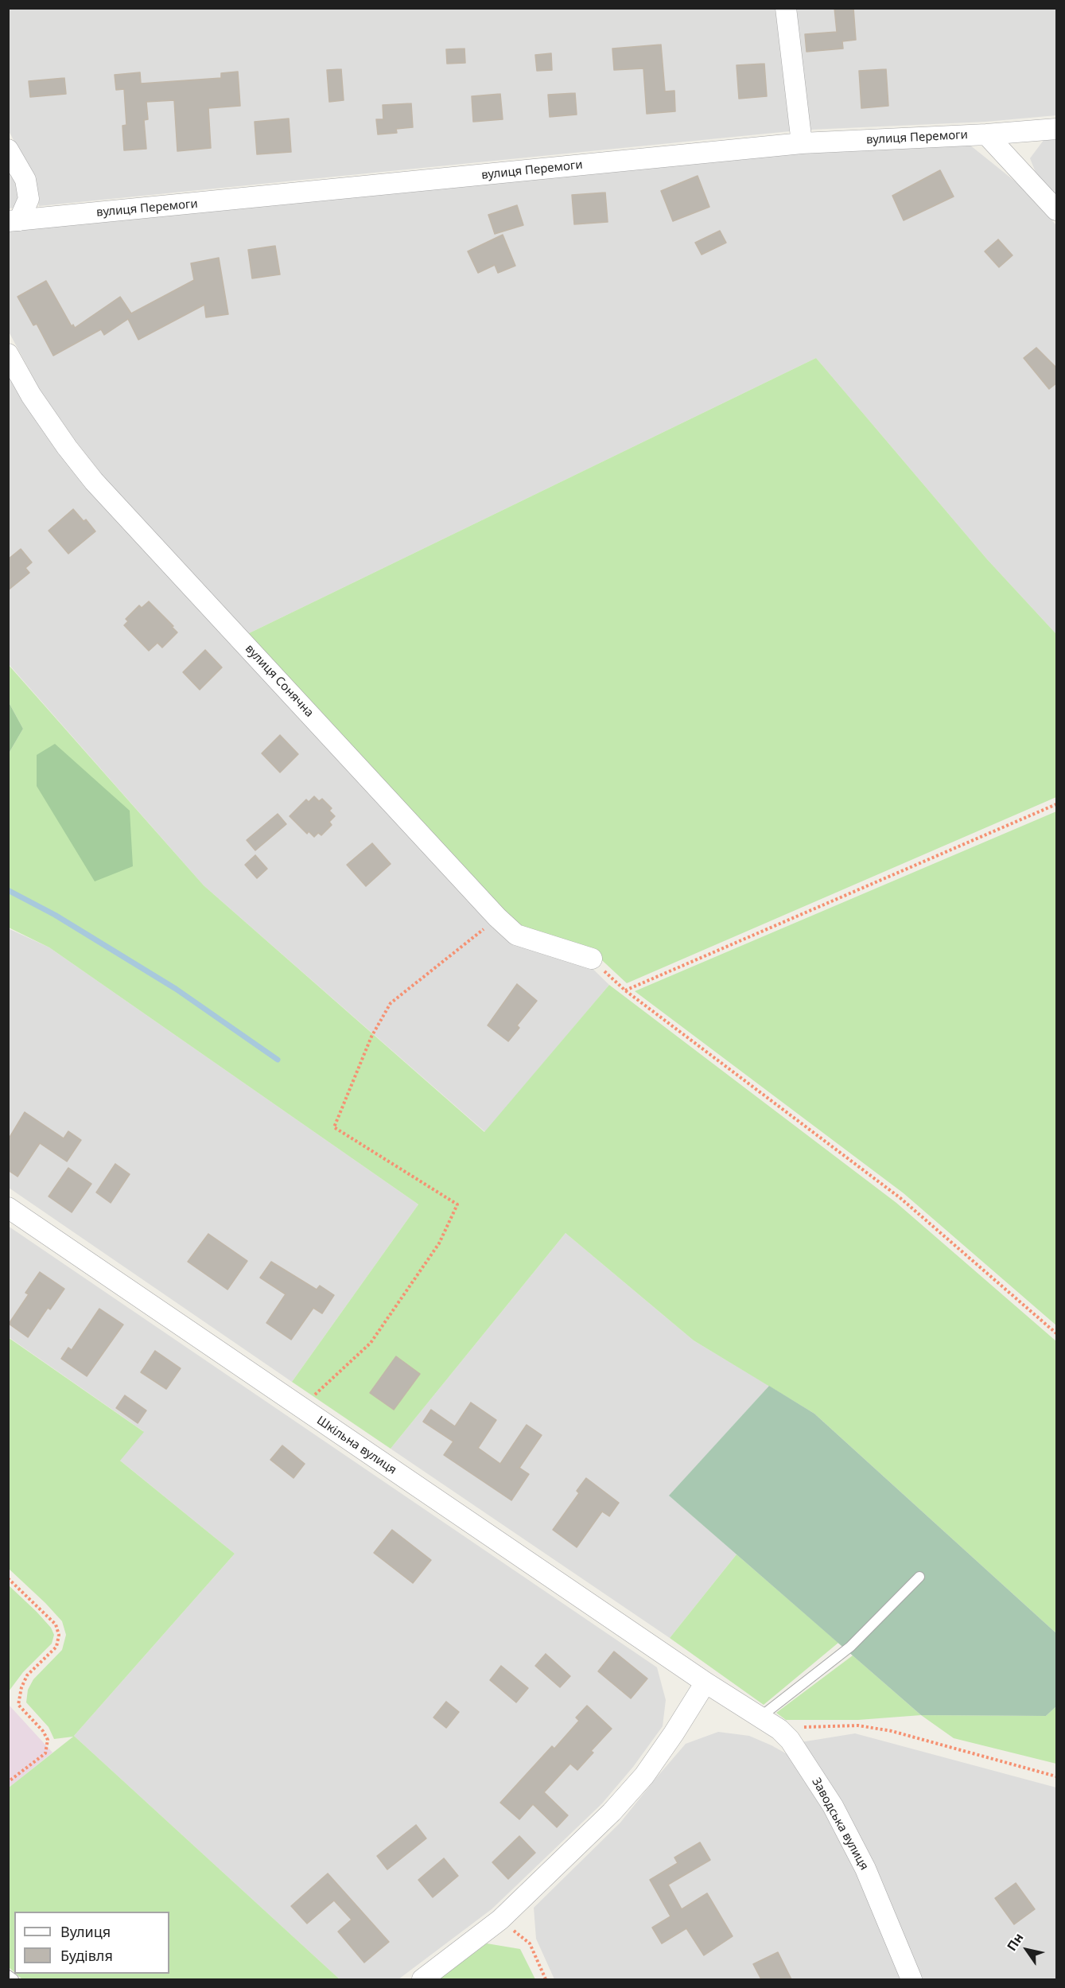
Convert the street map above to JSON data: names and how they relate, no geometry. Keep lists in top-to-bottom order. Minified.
{"streets":{"street":["вулиця Перемоги","вулиця Сонячна","Шкільна вулиця","Заводська вулиця"]},"crossings":[["Шкільна вулиця","Заводська вулиця"]],"legend":["Вулиця","Будівля"],"north":"top left"}
